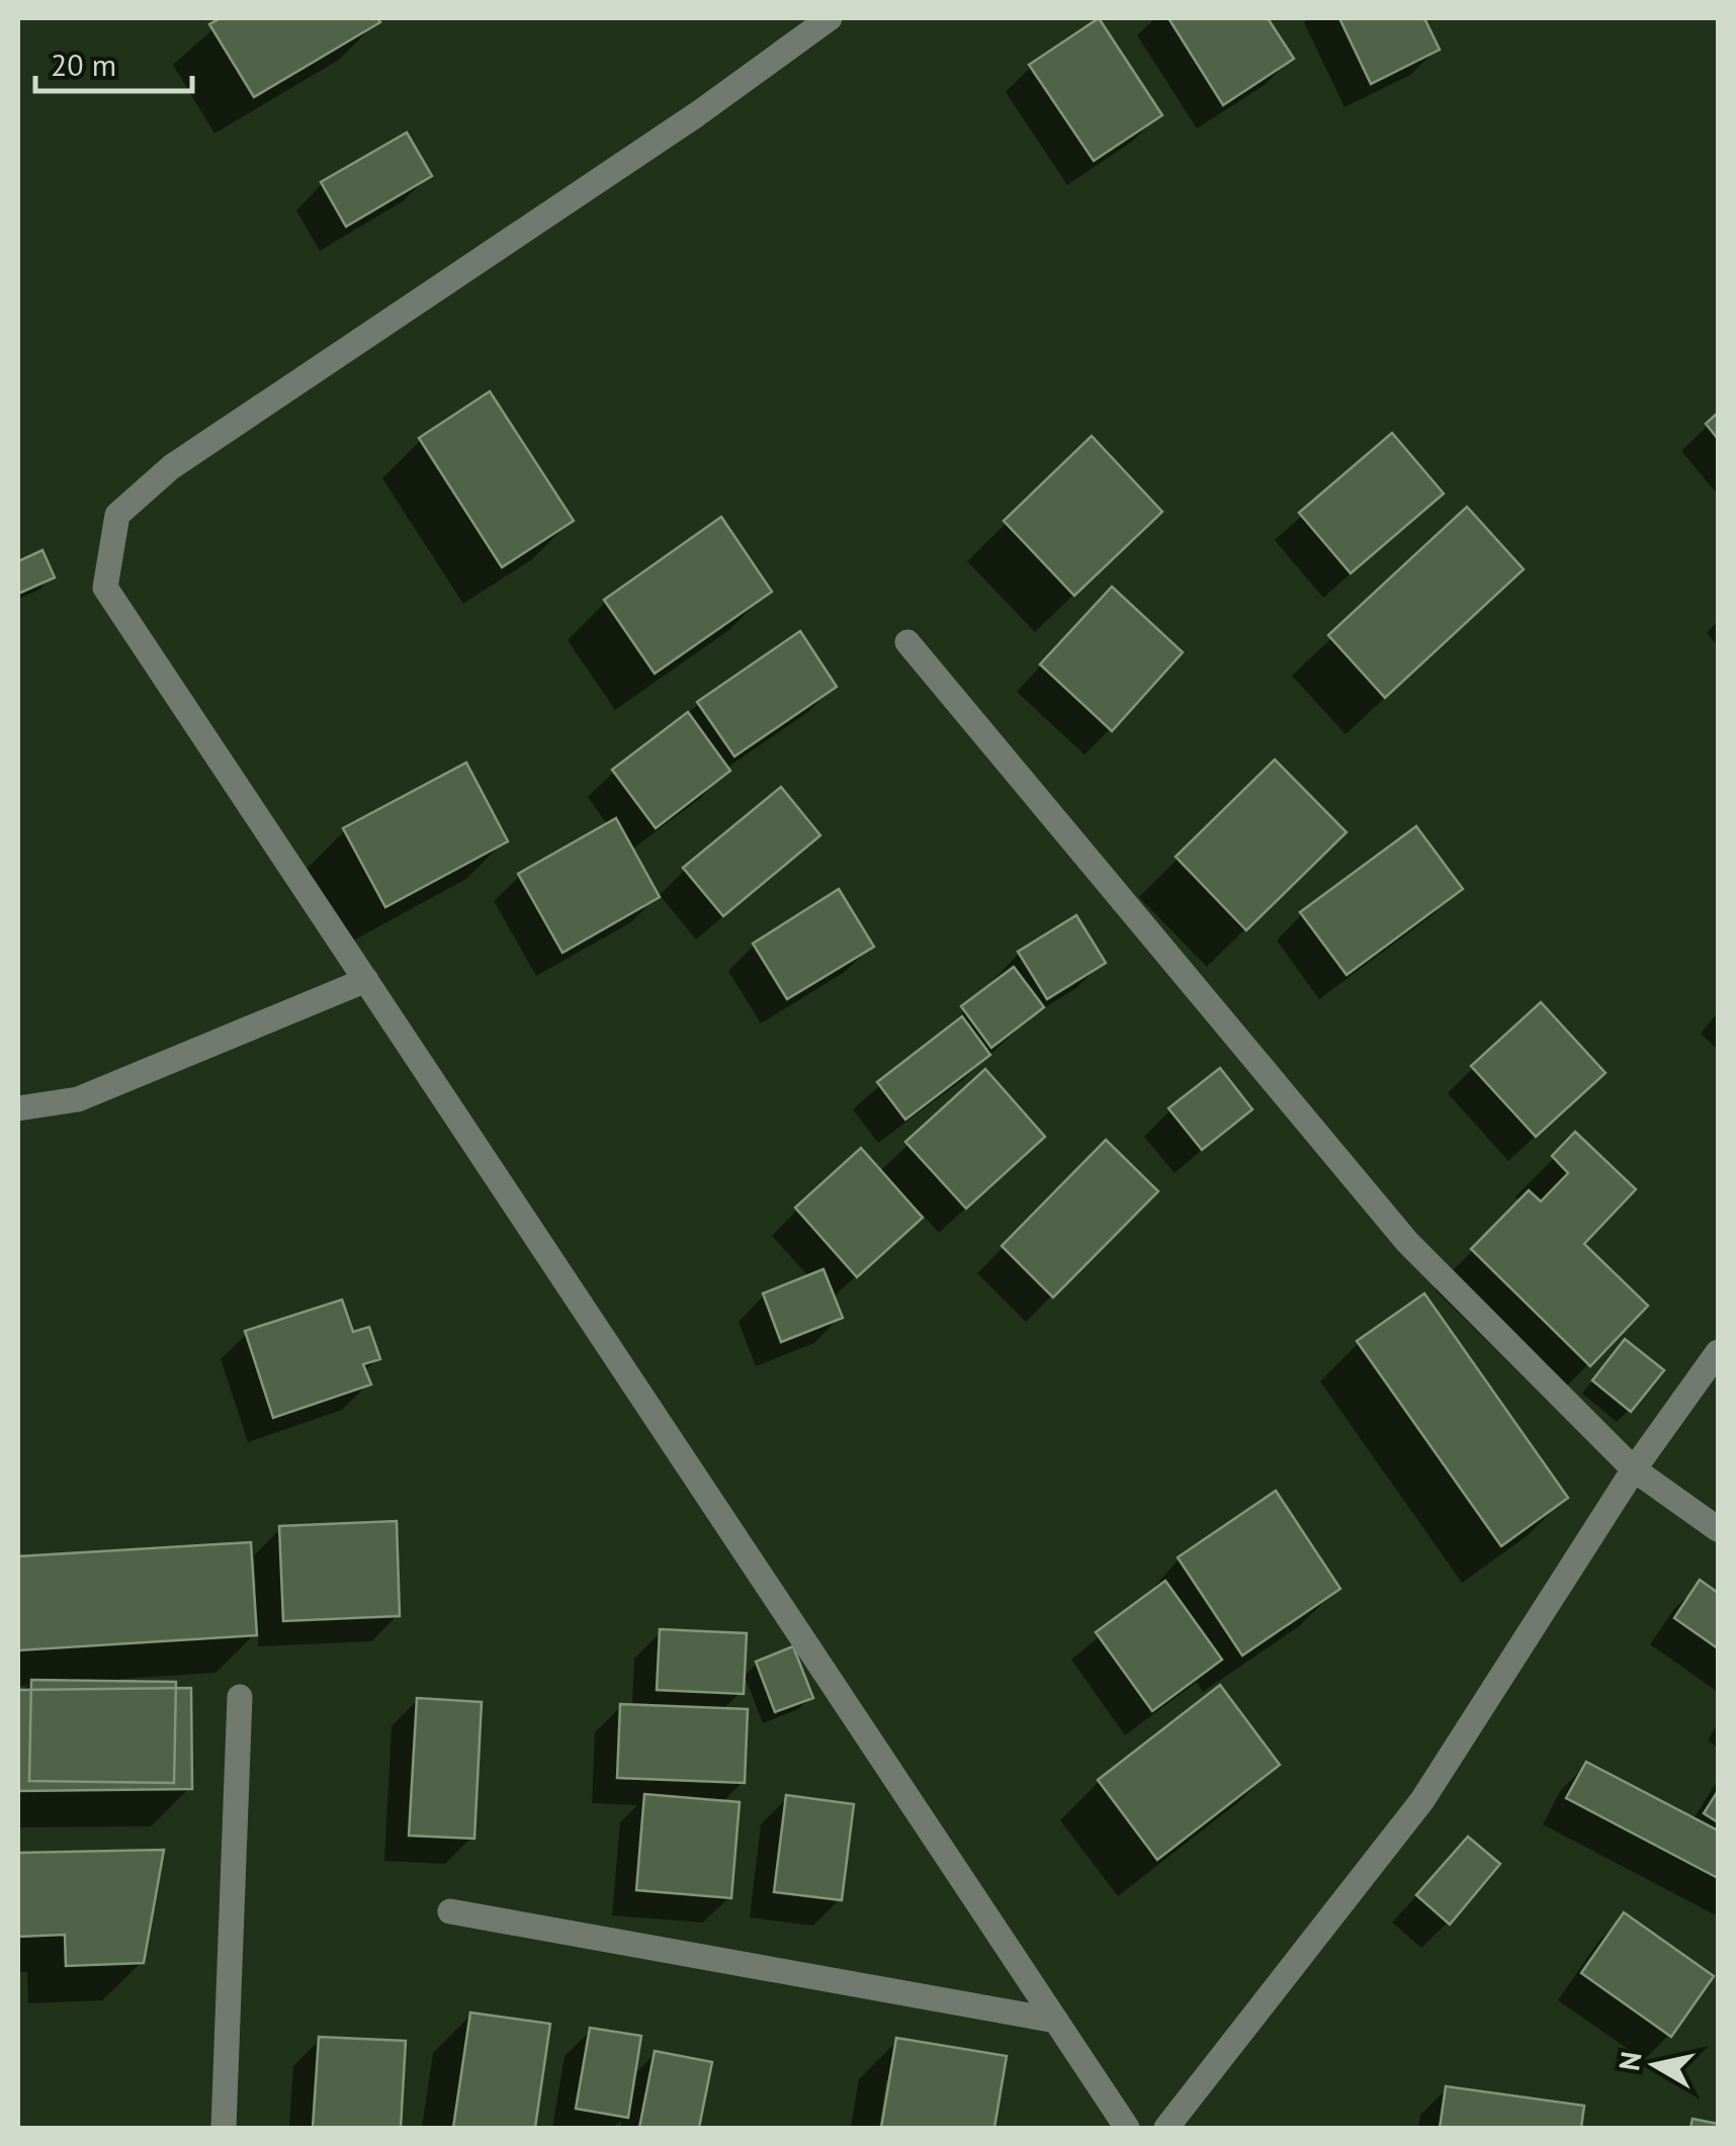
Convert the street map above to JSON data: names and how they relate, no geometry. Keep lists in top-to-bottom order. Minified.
{"scale_bar":"20 m","north":"left"}
